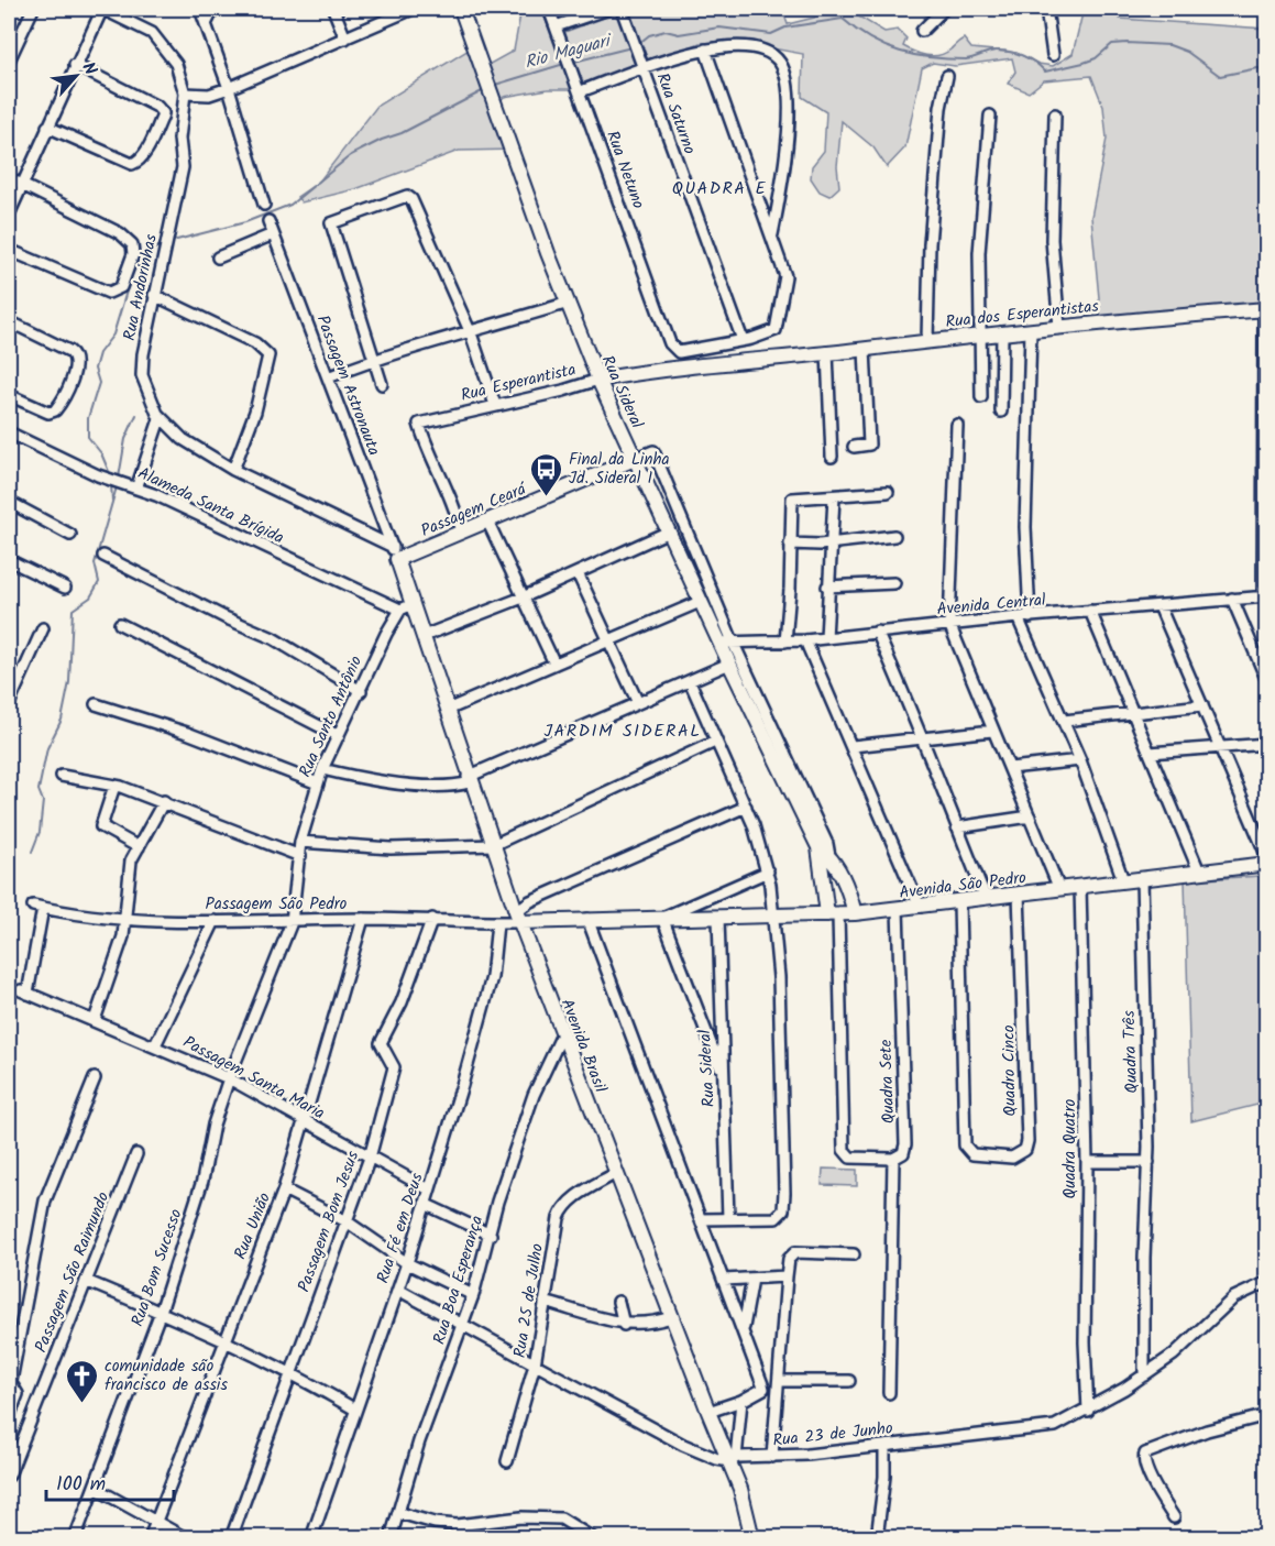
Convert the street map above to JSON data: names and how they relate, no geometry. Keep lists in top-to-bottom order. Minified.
{"streets":{"main road":["Rua dos Esperantistas","Rua Esperantista","Rua Sideral","Passagem Ceará","Avenida São Pedro","Avenida Brasil"],"street":["Rua Saturno","Rua Netuno","Rua Andorinhas","Passagem Astronauta","Alameda Santa Brígida","Avenida Central","Rua Santo Antônio","Passagem São Pedro","Quadra Três","Quadro Cinco","Passagem Santa Maria","Quadra Sete","Quadra Quatro","Passagem Bom Jesus","Rua União","Rua Fé em Deus","Rua Bom Sucesso","Passagem São Raimundo","Rua Boa Esperança","Rua 25 de Julho","Rua 23 de Junho"]},"crossings":[["Rua Saturno","Rua Netuno"],["Rua Andorinhas","Passagem Astronauta"],["Rua Andorinhas","Passagem Ceará"],["Rua Andorinhas","Avenida Brasil"],["Rua dos Esperantistas","Rua Esperantista"],["Rua Esperantista","Rua Sideral"],["Rua Esperantista","Passagem Ceará"],["Passagem Astronauta","Passagem Ceará"],["Passagem Astronauta","Avenida Brasil"],["Rua Sideral","Passagem Ceará"],["Rua Sideral","Avenida Central"],["Rua Sideral","Avenida São Pedro"],["Alameda Santa Brígida","Rua Santo Antônio"],["Alameda Santa Brígida","Avenida Brasil"],["Passagem Ceará","Avenida Brasil"],["Rua Santo Antônio","Passagem São Pedro"],["Rua Santo Antônio","Avenida Brasil"],["Rua Santo Antônio","Passagem Santa Maria"],["Rua Santo Antônio","Rua Bom Sucesso"],["Avenida São Pedro","Passagem São Pedro"],["Avenida São Pedro","Avenida Brasil"],["Avenida São Pedro","Quadra Três"],["Avenida São Pedro","Quadro Cinco"],["Avenida São Pedro","Quadra Sete"],["Avenida São Pedro","Quadra Quatro"],["Passagem São Pedro","Avenida Brasil"],["Passagem São Pedro","Passagem Santa Maria"],["Passagem São Pedro","Passagem Bom Jesus"],["Passagem São Pedro","Rua União"],["Passagem São Pedro","Rua Fé em Deus"],["Avenida Brasil","Rua Boa Esperança"],["Avenida Brasil","Rua 25 de Julho"],["Avenida Brasil","Rua 23 de Junho"],["Quadra Três","Rua 23 de Junho"],["Passagem Santa Maria","Passagem Bom Jesus"],["Passagem Santa Maria","Rua União"],["Passagem Santa Maria","Rua Fé em Deus"],["Passagem Santa Maria","Rua Bom Sucesso"],["Quadra Quatro","Rua 23 de Junho"],["Rua Fé em Deus","Rua 23 de Junho"],["Rua Boa Esperança","Rua 23 de Junho"],["Rua 25 de Julho","Rua 23 de Junho"]],"districts":["QUADRA E","JARDIM SIDERAL"],"water":["Rio Maguari"],"places":{"bus stop":["Final da Linha Jd. Sideral I"],"church":["comunidade são francisco de assis"]},"scale_bar":"100 m","north":"top right"}
